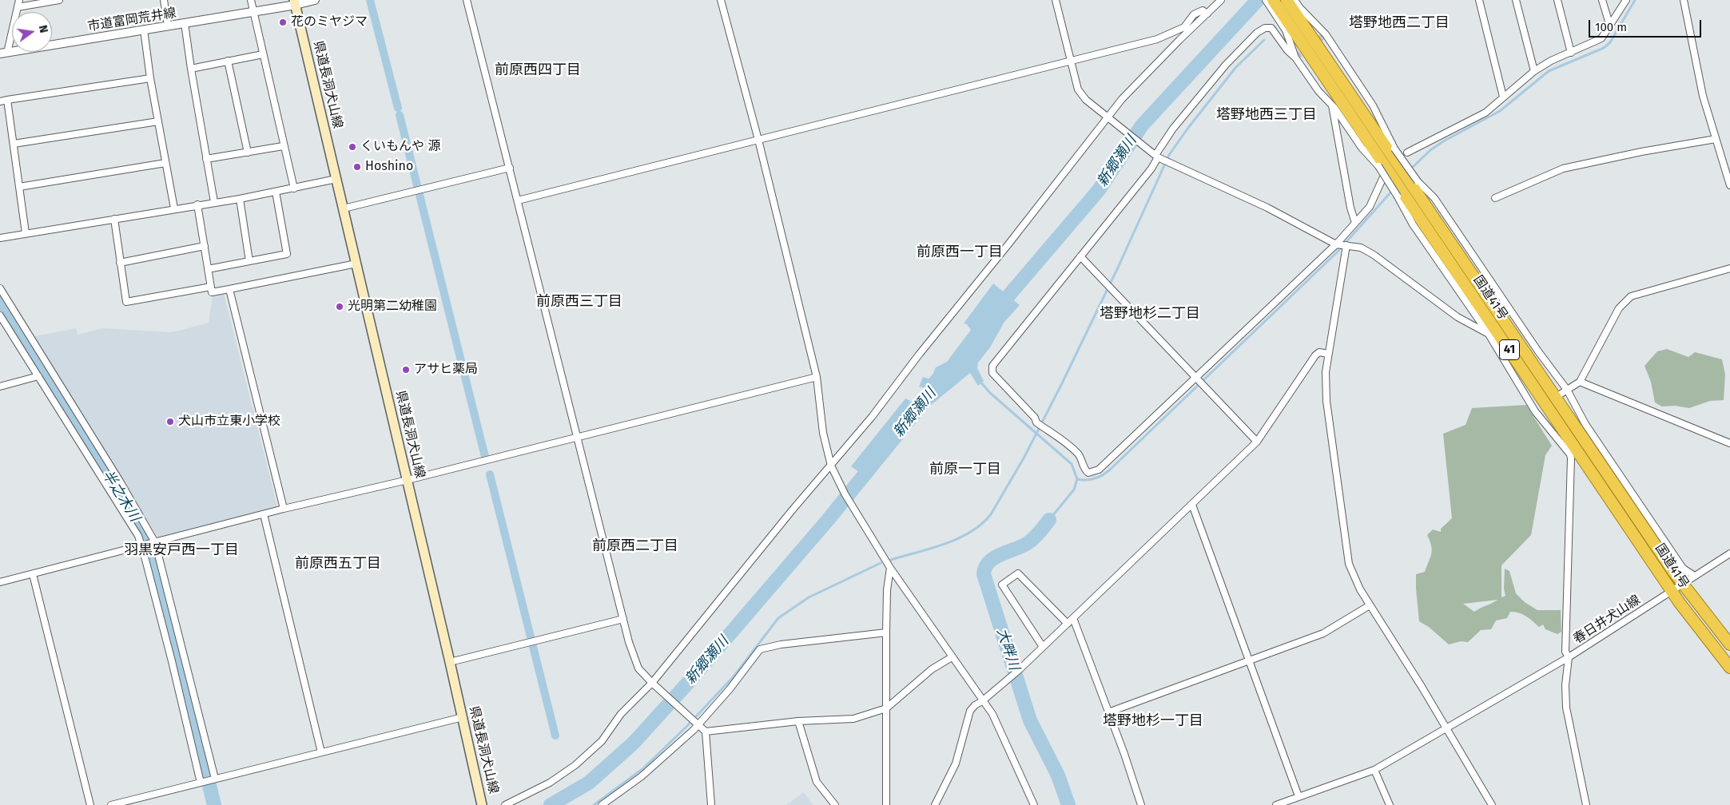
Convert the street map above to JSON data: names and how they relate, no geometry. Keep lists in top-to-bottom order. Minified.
{"streets":{"highway":["国道41号","41"],"main road":["県道長洞犬山線"],"street":["市道富岡荒井線","春日井犬山線"]},"crossings":[["市道富岡荒井線","県道長洞犬山線"],["国道41号","春日井犬山線"]],"districts":["塔野地西二丁目","前原西四丁目","塔野地西三丁目","前原西一丁目","前原西三丁目","塔野地杉二丁目","前原一丁目","前原西二丁目","羽黒安戸西一丁目","前原西五丁目","塔野地杉一丁目"],"water":["新郷瀬川","半之木川","大畔川"],"places":["花のミヤジマ","くいもんや 源","Hoshino","光明第二幼稚園","アサヒ薬局","犬山市立東小学校"],"scale_bar":"100 m","north":"right"}
